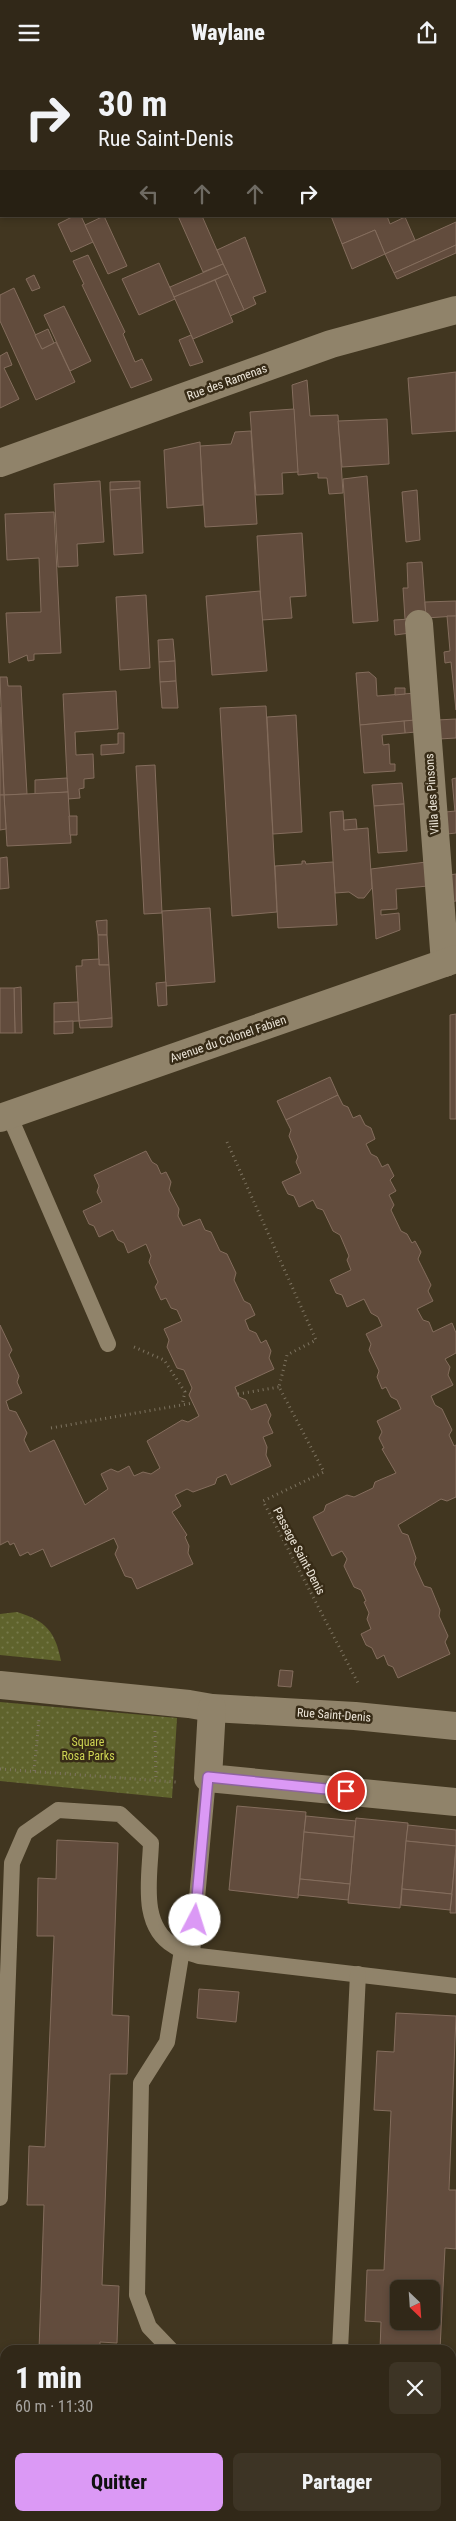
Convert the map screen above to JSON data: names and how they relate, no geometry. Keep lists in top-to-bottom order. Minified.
{"streets":{"street":["Rue des Ramenas","Villa des Pinsons","Avenue du Colonel Fabien","Rue Saint-Denis"],"path":["Passage Saint-Denis"]},"crossings":[["Villa des Pinsons","Avenue du Colonel Fabien"],["Passage Saint-Denis","Rue Saint-Denis"]],"parks":["Square Rosa Parks"],"north":"bottom right","page":{"header":"Waylane","turn":["30 m","Rue Saint-Denis"],"heading":["1 min","60 m · 11:30"],"buttons":["Quitter","Partager"]}}
